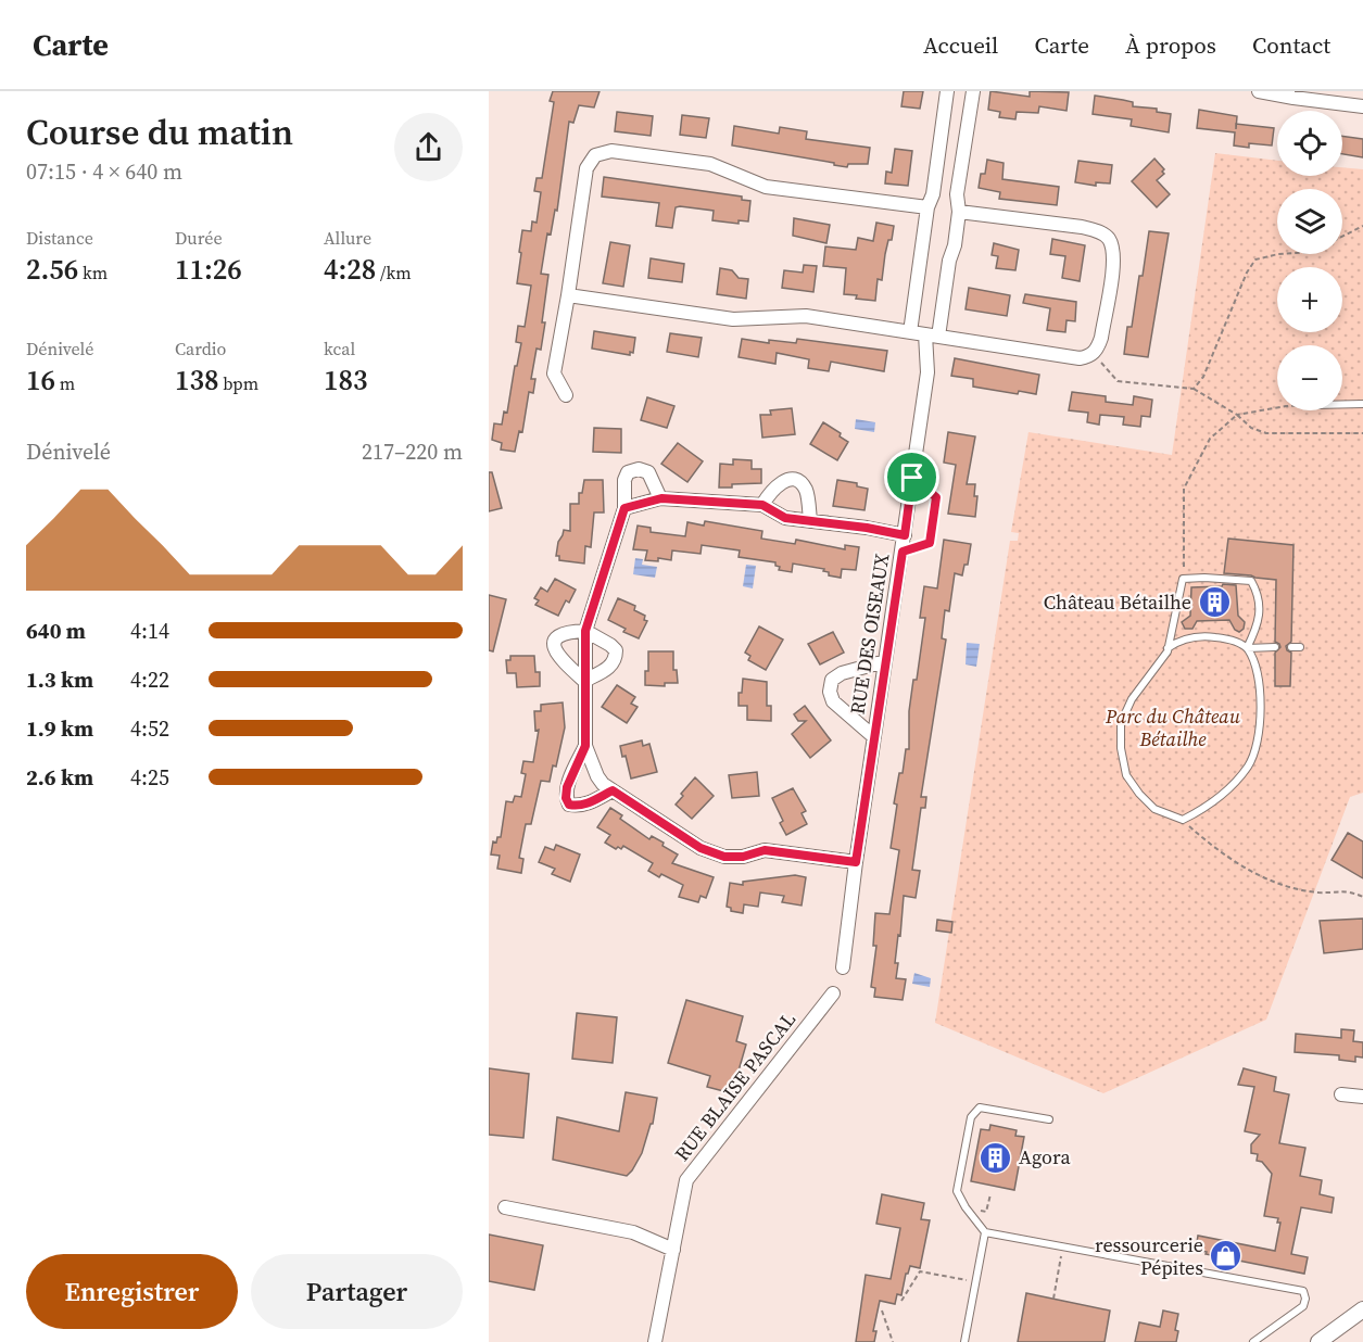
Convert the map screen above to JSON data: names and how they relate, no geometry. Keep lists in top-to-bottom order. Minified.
{"streets":{"street":["RUE DES OISEAUX","RUE BLAISE PASCAL"]},"parks":["Parc du Château Bétailhe"],"places":{"building":["Château Bétailhe","Agora"],"shop":["ressourcerie Pépites"]},"page":{"header":"Carte","nav":["Accueil","Carte","À propos","Contact"],"heading":["Course du matin","07:15 · 4 × 640 m"],"map_buttons":["+","−"],"stats":[["Distance","2.56 km"],["Durée","11:26"],["Allure","4:28 /km"],["Dénivelé","16 m"],["Cardio","138 bpm"],["kcal","183"]],"chart":["Dénivelé","217–220 m"],"list":[{"name":"640 m","note":"4:14"},{"name":"1.3 km","note":"4:22"},{"name":"1.9 km","note":"4:52"},{"name":"2.6 km","note":"4:25"}],"buttons":["Enregistrer","Partager"]}}
